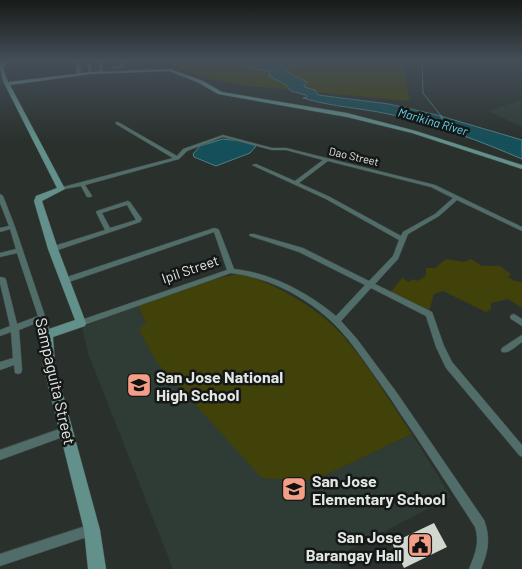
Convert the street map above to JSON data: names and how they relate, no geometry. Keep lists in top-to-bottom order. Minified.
{"streets":{"street":["Dao Street","Ipil Street","Sampaguita Street"]},"crossings":[["Ipil Street","Sampaguita Street"]],"water":["Marikina River"],"places":{"school or university":["San Jose National High School","San Jose Elementary School"],"public building":["San Jose Barangay Hall"]}}
